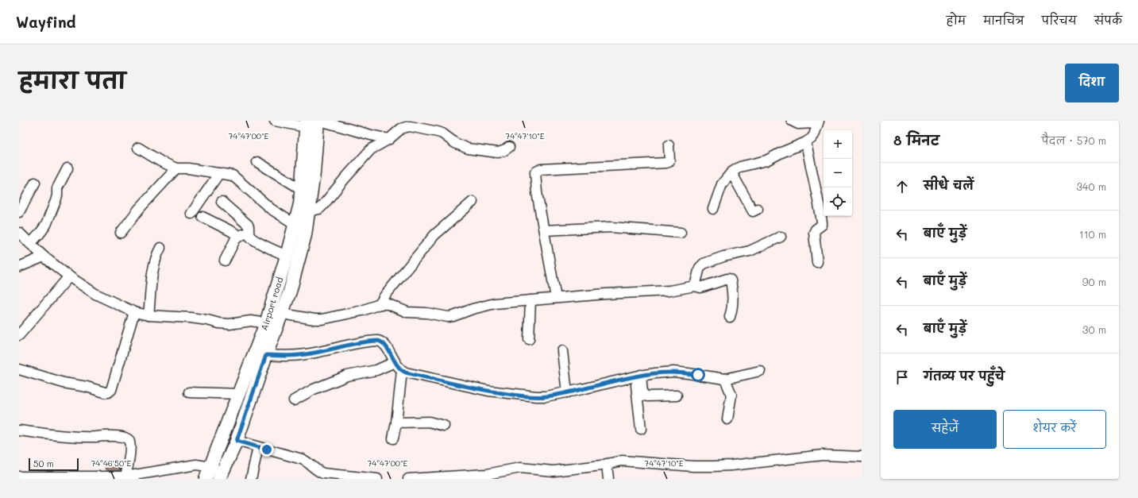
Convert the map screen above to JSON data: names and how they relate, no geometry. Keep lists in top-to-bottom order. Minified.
{"streets":{"main road":["Airport road"]},"scale_bar":"50 m","page":{"header":"Wayfind","nav":["होम","मानचित्र","परिचय","संपर्क"],"title":"हमारा पता","buttons":["दिशा",["सहेजें","शेयर करें"]],"heading":["8 मिनट","पैदल · 570 m"],"map_buttons":["+","−"],"list":[["सीधे चलें","340 m"],["बाएँ मुड़ें","110 m"],["बाएँ मुड़ें","90 m"],["बाएँ मुड़ें","30 m"],"गंतव्य पर पहुँचे"],"scale":"50 m"},"coordinates":["74°47'00\"E","74°47'10\"E","74°46'50\"E"]}
